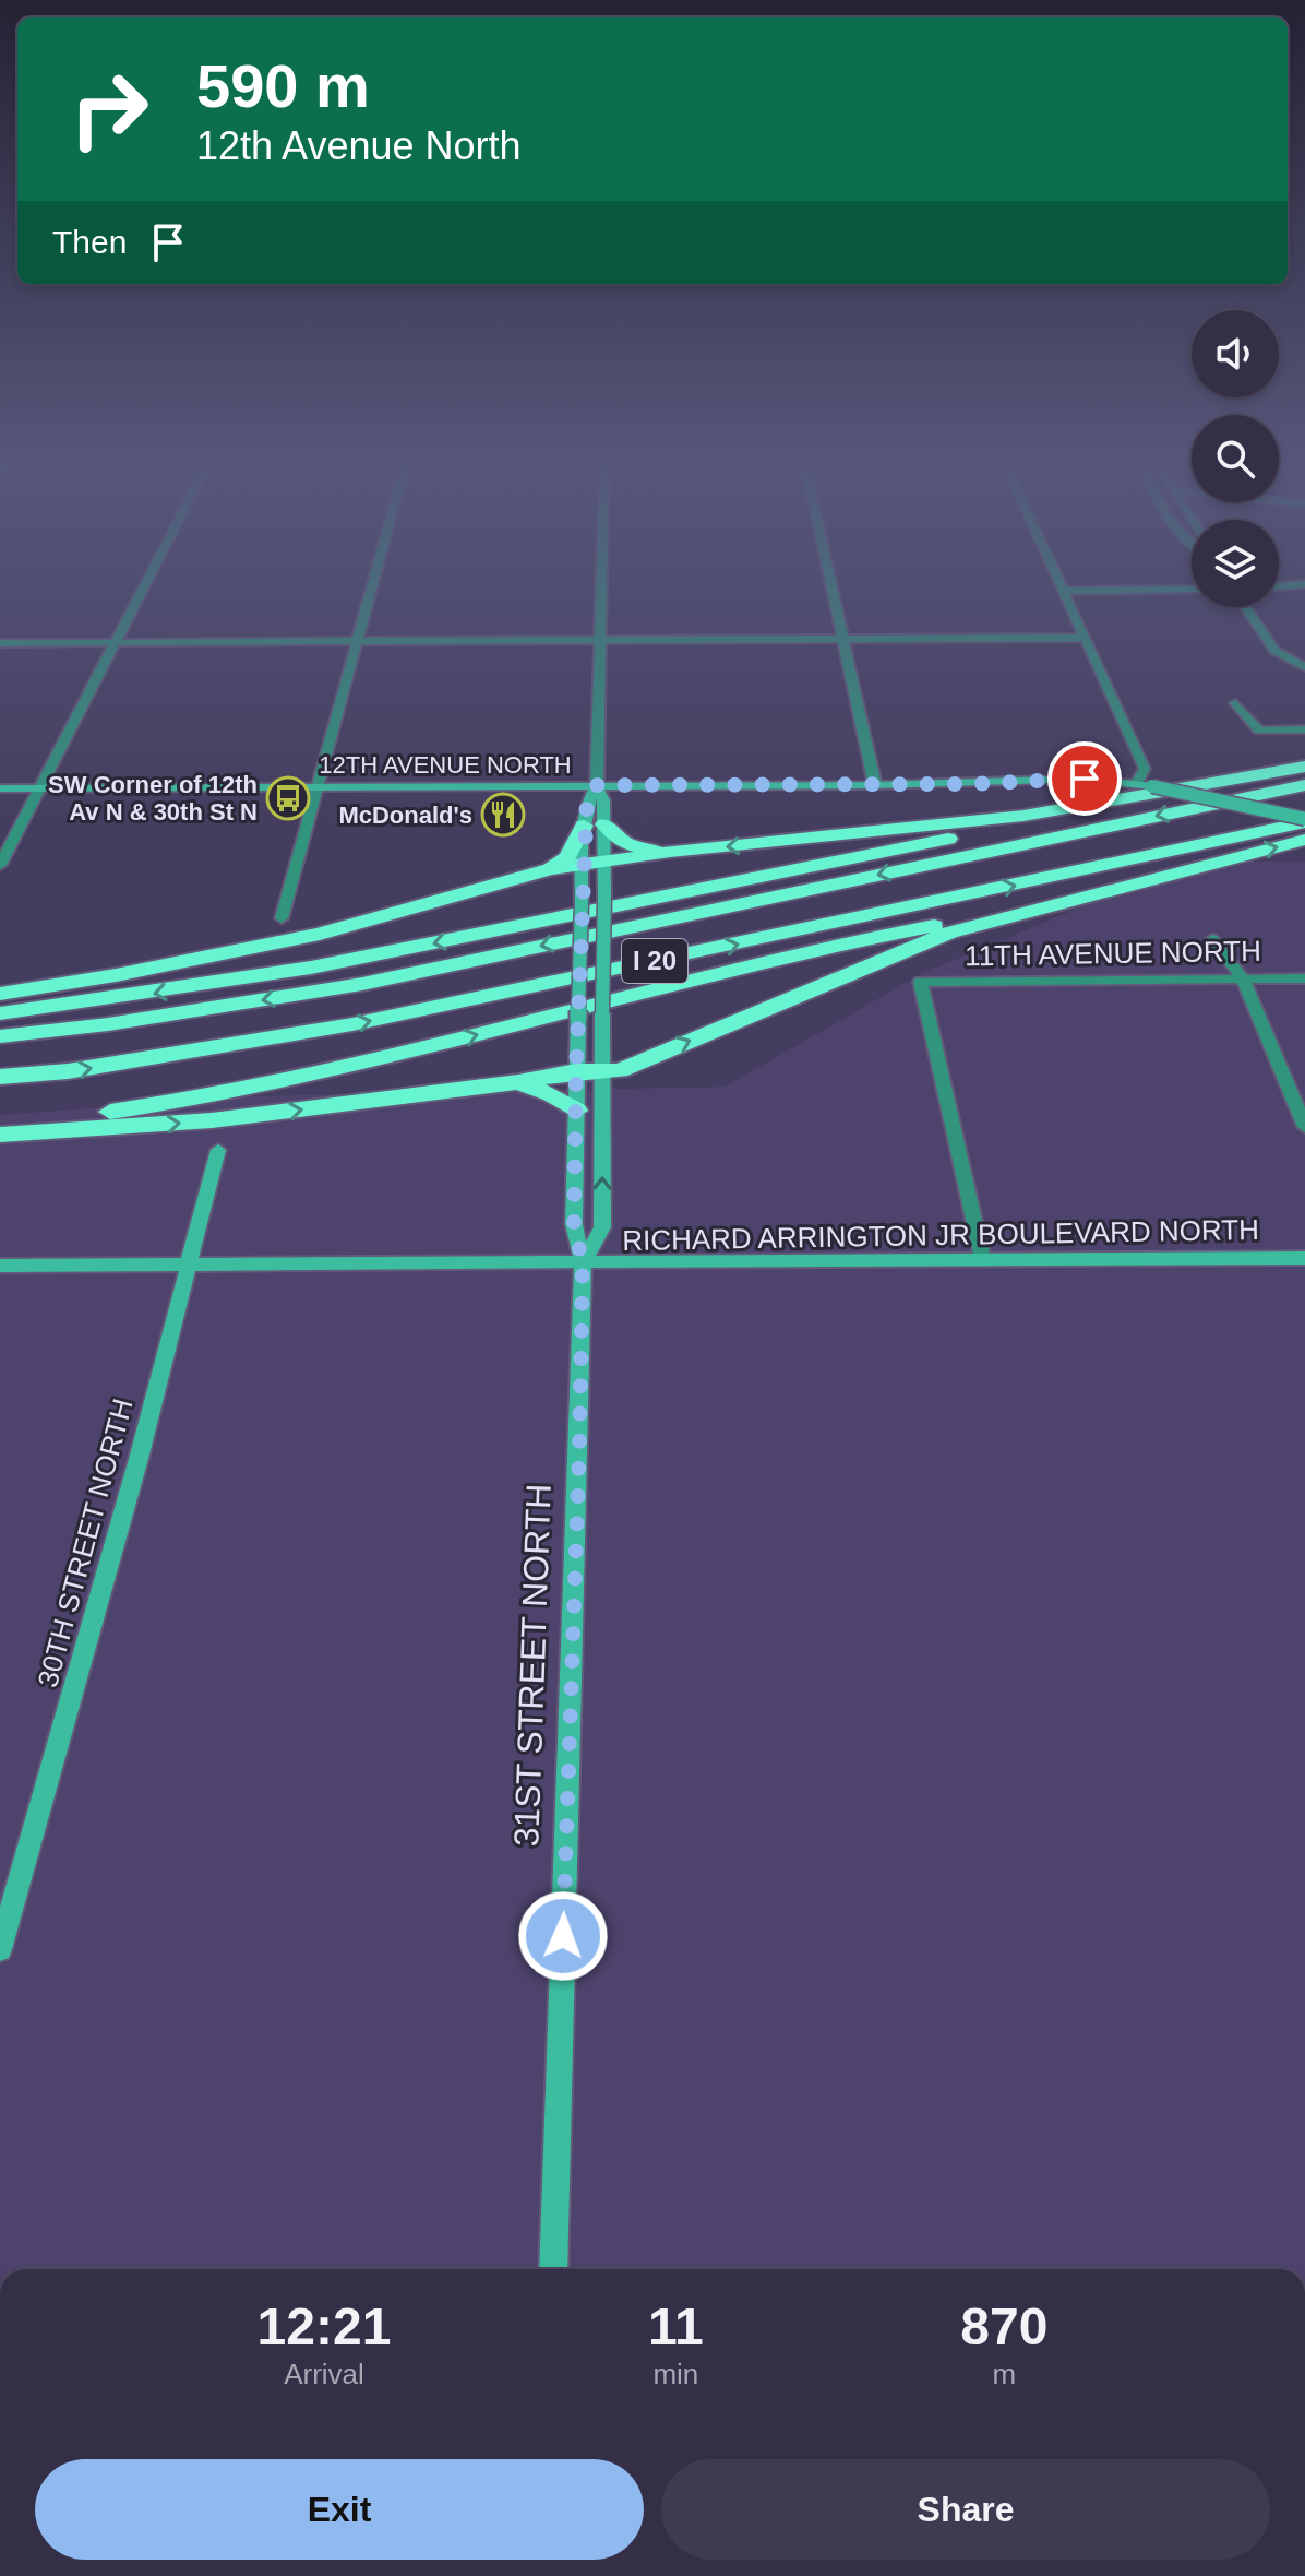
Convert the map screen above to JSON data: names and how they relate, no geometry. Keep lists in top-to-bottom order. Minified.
{"streets":{"highway":["I 20"],"street":["12TH AVENUE NORTH","11TH AVENUE NORTH","RICHARD ARRINGTON JR BOULEVARD NORTH","30TH STREET NORTH","31ST STREET NORTH"]},"crossings":[["12TH AVENUE NORTH","I 20"],["12TH AVENUE NORTH","31ST STREET NORTH"],["11TH AVENUE NORTH","RICHARD ARRINGTON JR BOULEVARD NORTH"],["RICHARD ARRINGTON JR BOULEVARD NORTH","30TH STREET NORTH"],["RICHARD ARRINGTON JR BOULEVARD NORTH","31ST STREET NORTH"]],"places":{"bus stop":["SW Corner of 12th Av N & 30th St N"],"restaurant":["McDonald's"]},"page":{"turn":["590 m","12th Avenue North"],"then":"Then","eta":["12:21","Arrival","11","min","870","m"],"buttons":["Exit","Share"]}}
